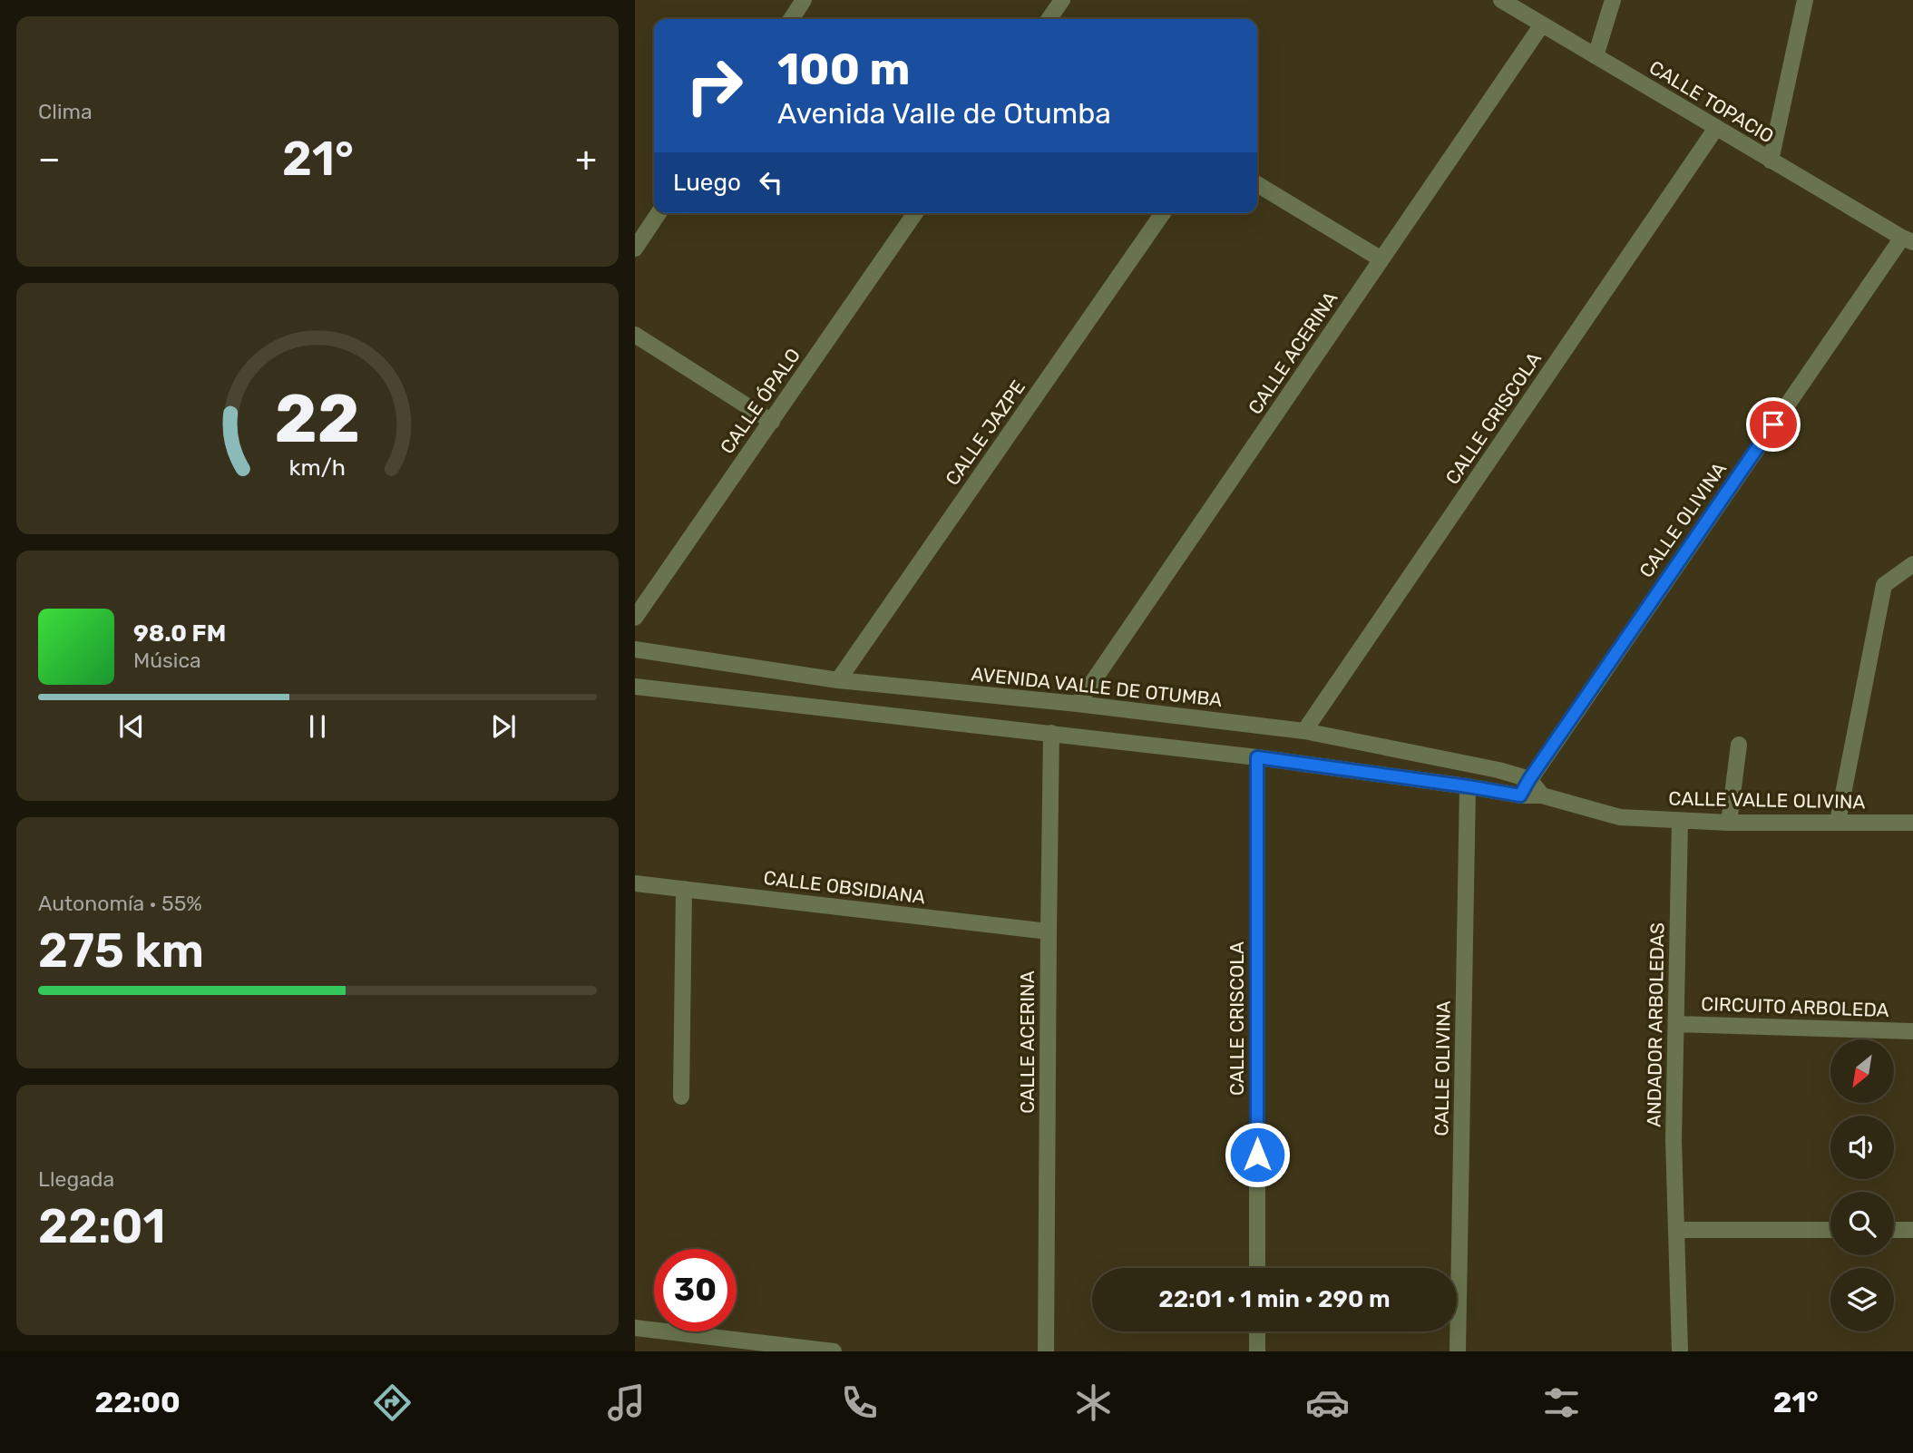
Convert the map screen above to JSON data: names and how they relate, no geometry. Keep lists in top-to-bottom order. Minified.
{"streets":{"street":["CALLE TOPACIO","CALLE ACERINA","CALLE ÓPALO","CALLE CRISCOLA","CALLE JAZPE","CALLE OLIVINA","AVENIDA VALLE DE OTUMBA","CALLE VALLE OLIVINA","CALLE OBSIDIANA","CIRCUITO ARBOLEDA","ANDADOR ARBOLEDAS"]},"crossings":[["CALLE TOPACIO","CALLE ACERINA"],["CALLE TOPACIO","CALLE CRISCOLA"],["CALLE TOPACIO","CALLE OLIVINA"],["CALLE ACERINA","AVENIDA VALLE DE OTUMBA"],["CALLE ACERINA","CALLE OBSIDIANA"],["CALLE CRISCOLA","AVENIDA VALLE DE OTUMBA"],["CALLE JAZPE","AVENIDA VALLE DE OTUMBA"],["CALLE OLIVINA","AVENIDA VALLE DE OTUMBA"],["CALLE VALLE OLIVINA","ANDADOR ARBOLEDAS"],["CIRCUITO ARBOLEDA","ANDADOR ARBOLEDAS"]],"north":"bottom left","page":{"tile":["Clima",["Autonomía · 55%","275 km"],["Llegada","22:01"]],"turn":["100 m","Avenida Valle de Otumba"],"heat":["−","21°","+"],"then":"Luego","song":["98.0 FM","Música"],"limit":"30","trip":"22:01 · 1 min · 290 m","tabs":["22:00","21°"],"gauge":["22","km/h"]}}
